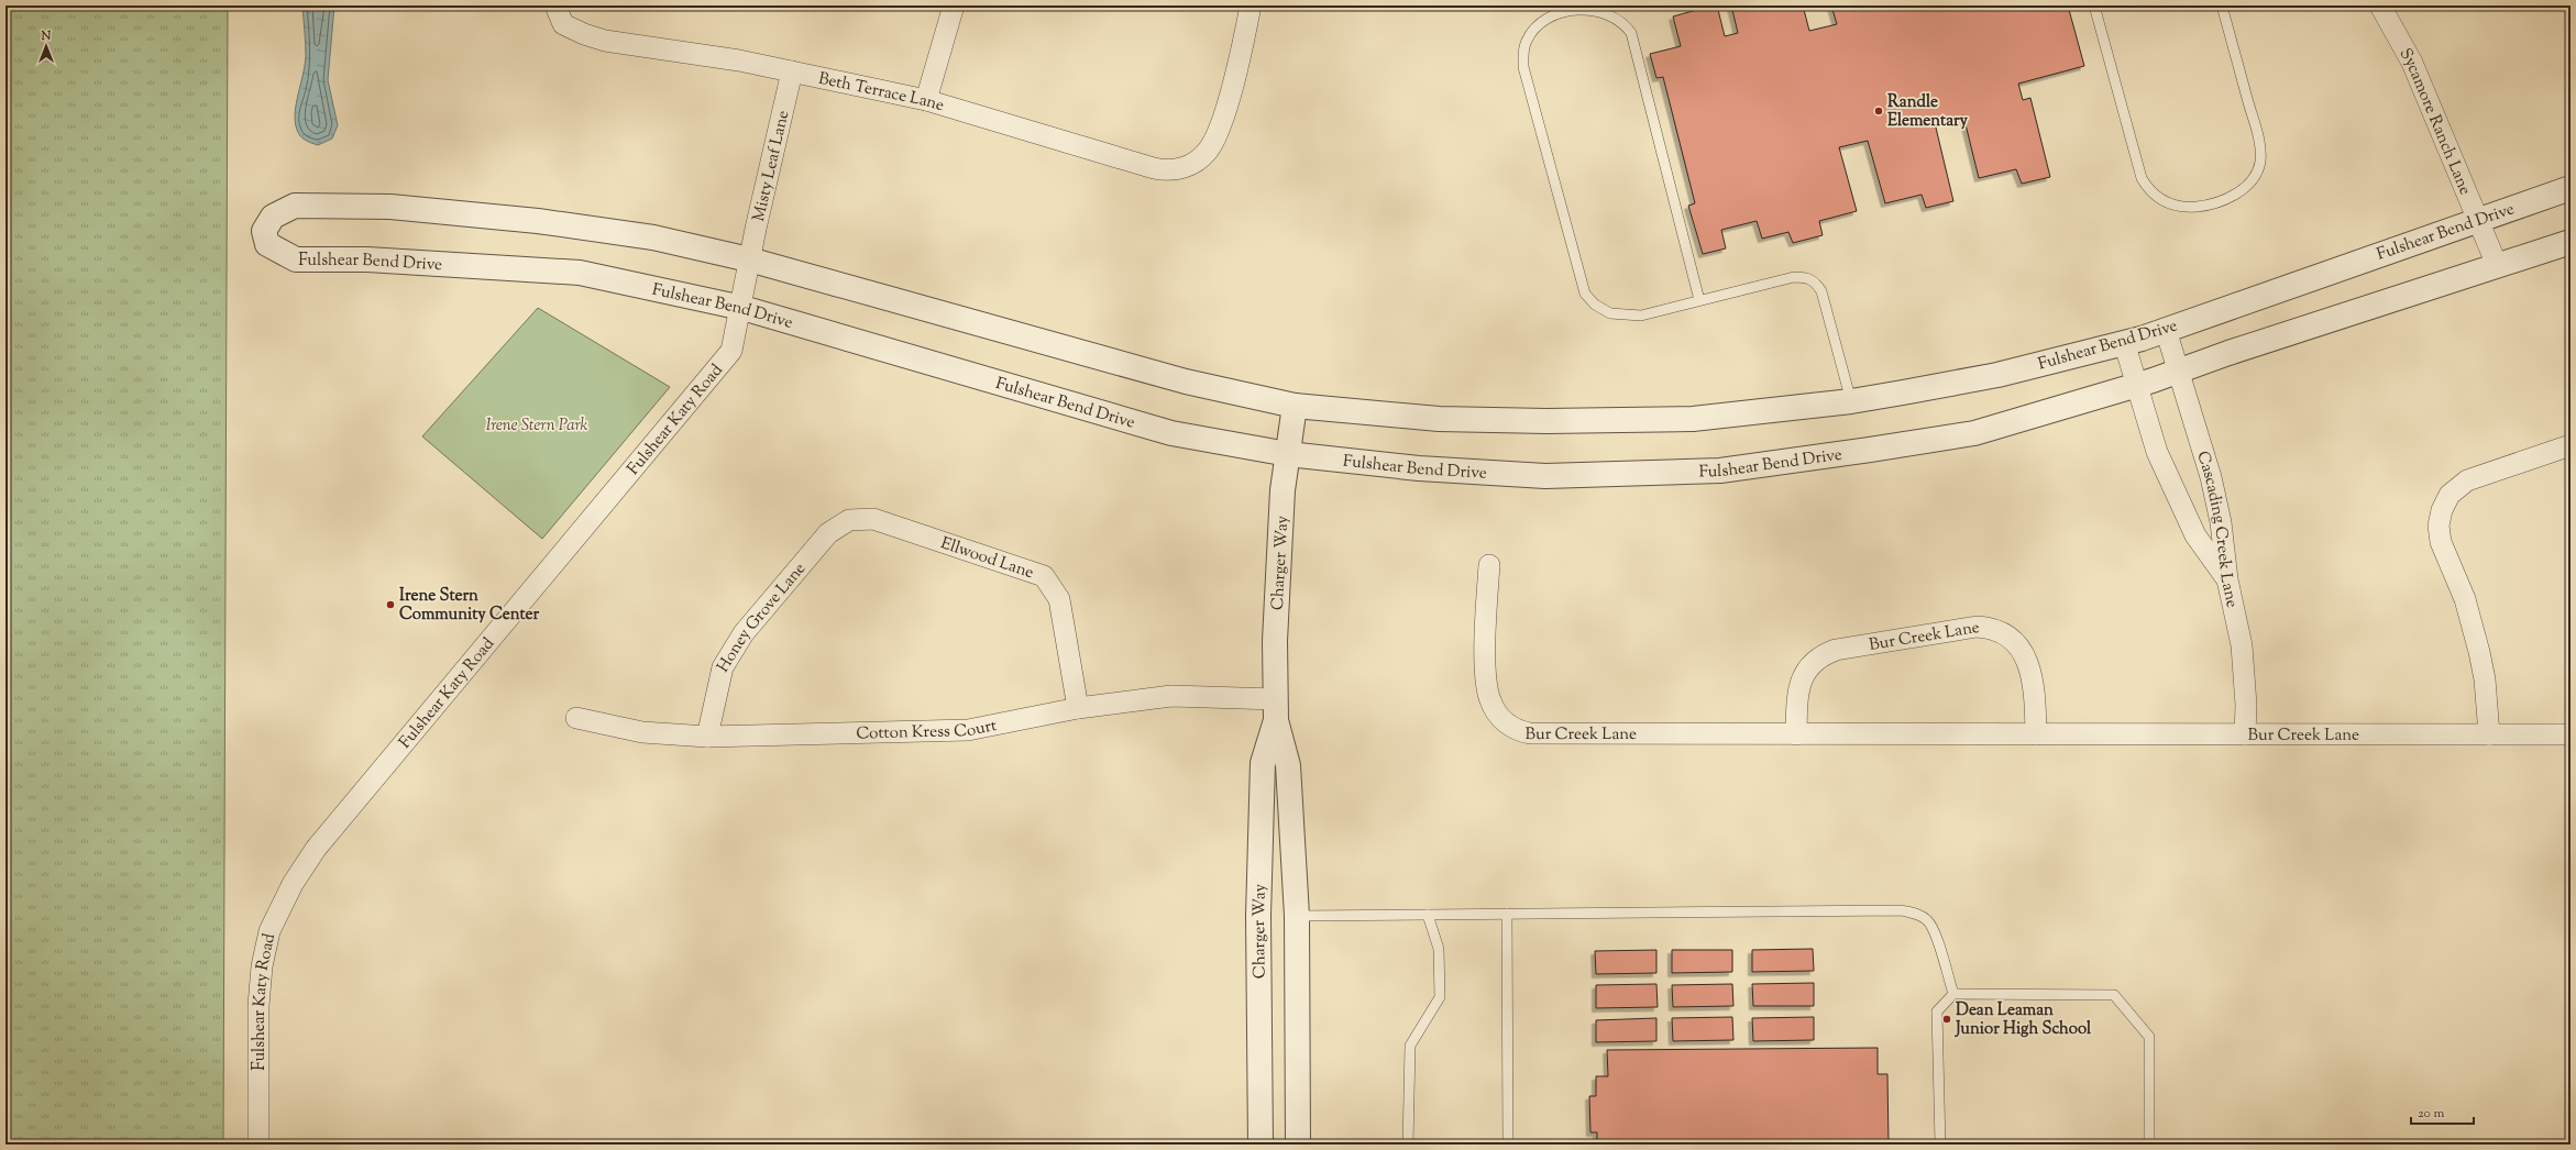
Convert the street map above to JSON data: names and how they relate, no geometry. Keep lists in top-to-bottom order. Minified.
{"streets":{"street":["Beth Terrace Lane","Sycamore Ranch Lane","Misty Leaf Lane","Fulshear Bend Drive","Fulshear Katy Road","Cascading Creek Lane","Ellwood Lane","Charger Way","Honey Grove Lane","Bur Creek Lane","Cotton Kress Court"]},"crossings":[["Beth Terrace Lane","Misty Leaf Lane"],["Sycamore Ranch Lane","Fulshear Bend Drive"],["Misty Leaf Lane","Fulshear Bend Drive"],["Misty Leaf Lane","Fulshear Katy Road"],["Fulshear Bend Drive","Fulshear Katy Road"],["Fulshear Bend Drive","Cascading Creek Lane"],["Fulshear Bend Drive","Charger Way"],["Cascading Creek Lane","Bur Creek Lane"],["Ellwood Lane","Honey Grove Lane"],["Ellwood Lane","Cotton Kress Court"],["Charger Way","Cotton Kress Court"],["Honey Grove Lane","Cotton Kress Court"]],"parks":["Irene Stern Park"],"places":["Randle Elementary","Irene Stern Community Center","Dean Leaman Junior High School"],"scale_bar":"20 m","north":"top"}
